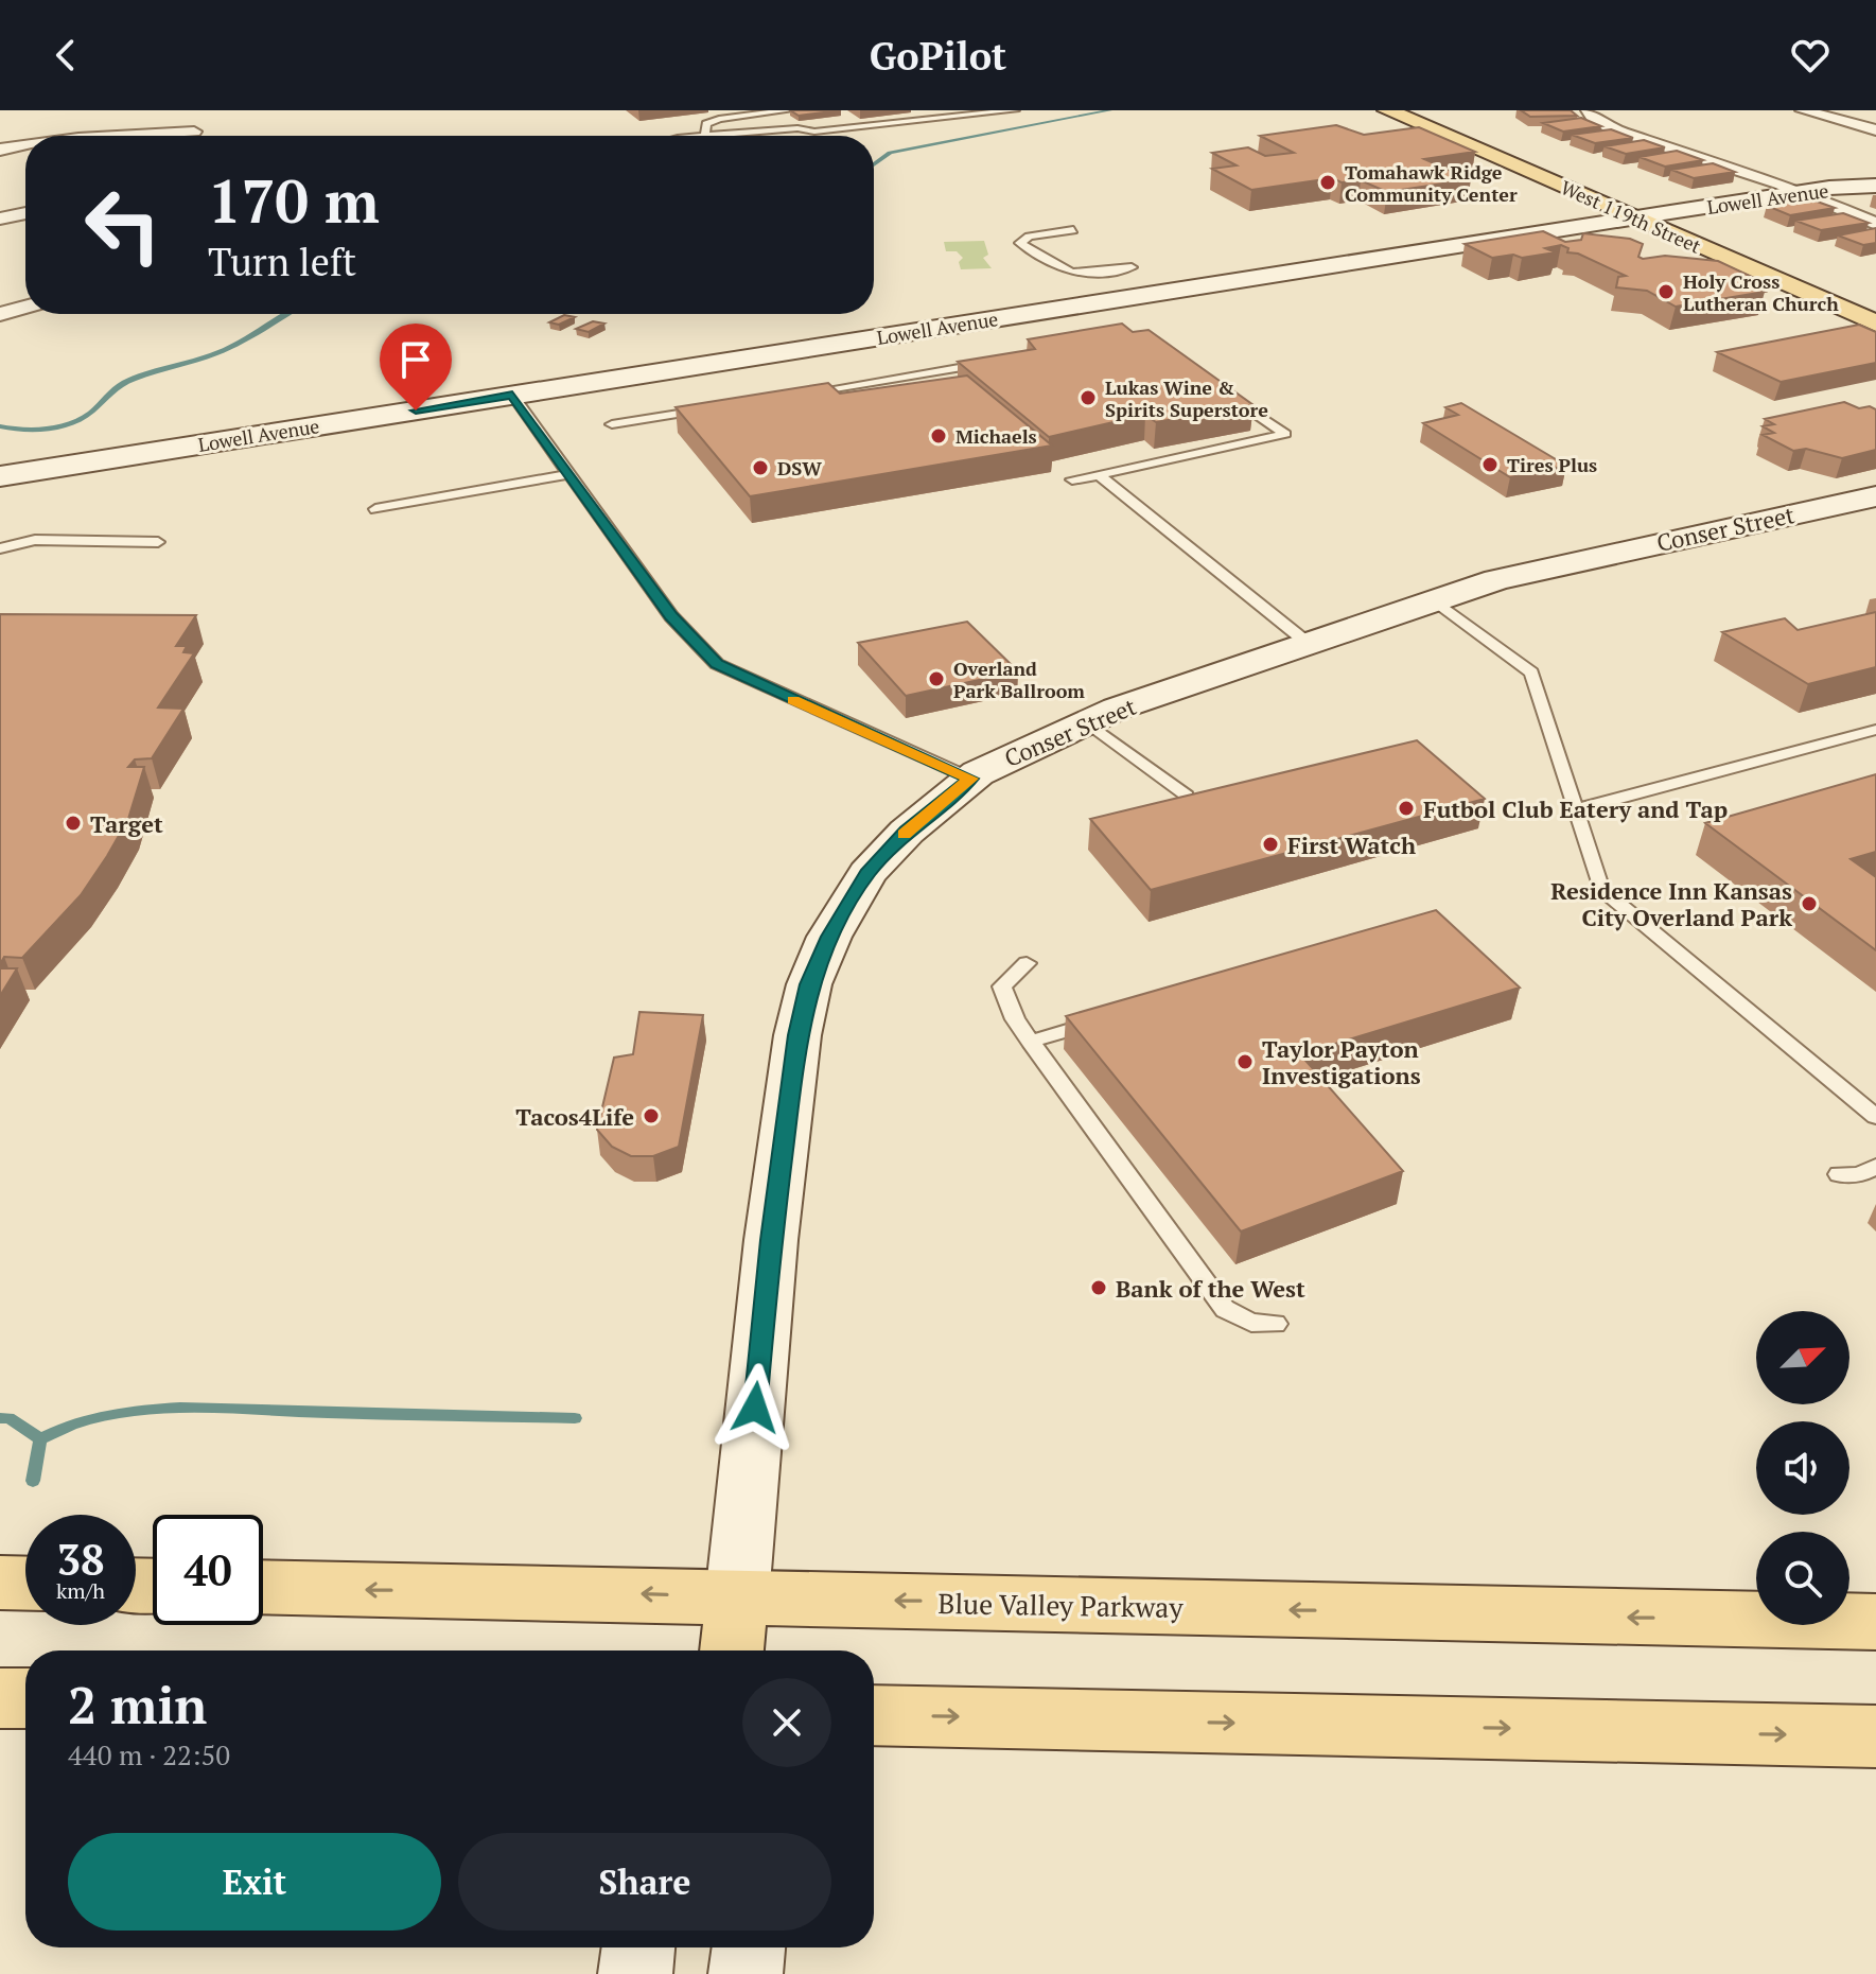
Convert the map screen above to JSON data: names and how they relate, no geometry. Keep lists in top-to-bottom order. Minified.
{"streets":{"main road":["West 119th Street","Blue Valley Parkway"],"street":["Lowell Avenue","Conser Street"]},"crossings":[["Lowell Avenue","West 119th Street"],["Conser Street","Blue Valley Parkway"]],"places":["Tomahawk Ridge Community Center","Holy Cross Lutheran Church","Lukas Wine & Spirits Superstore","Michaels","Tires Plus","DSW","Overland Park Ballroom","Futbol Club Eatery and Tap","Target","First Watch","Residence Inn Kansas City Overland Park","Taylor Payton Investigations","Tacos4Life","Bank of the West"],"north":"top right","page":{"header":"GoPilot","turn":["170 m","Turn left"],"speed":"38 km/h","limit":"40","heading":["2 min","440 m · 22:50"],"buttons":["Exit","Share"]}}
